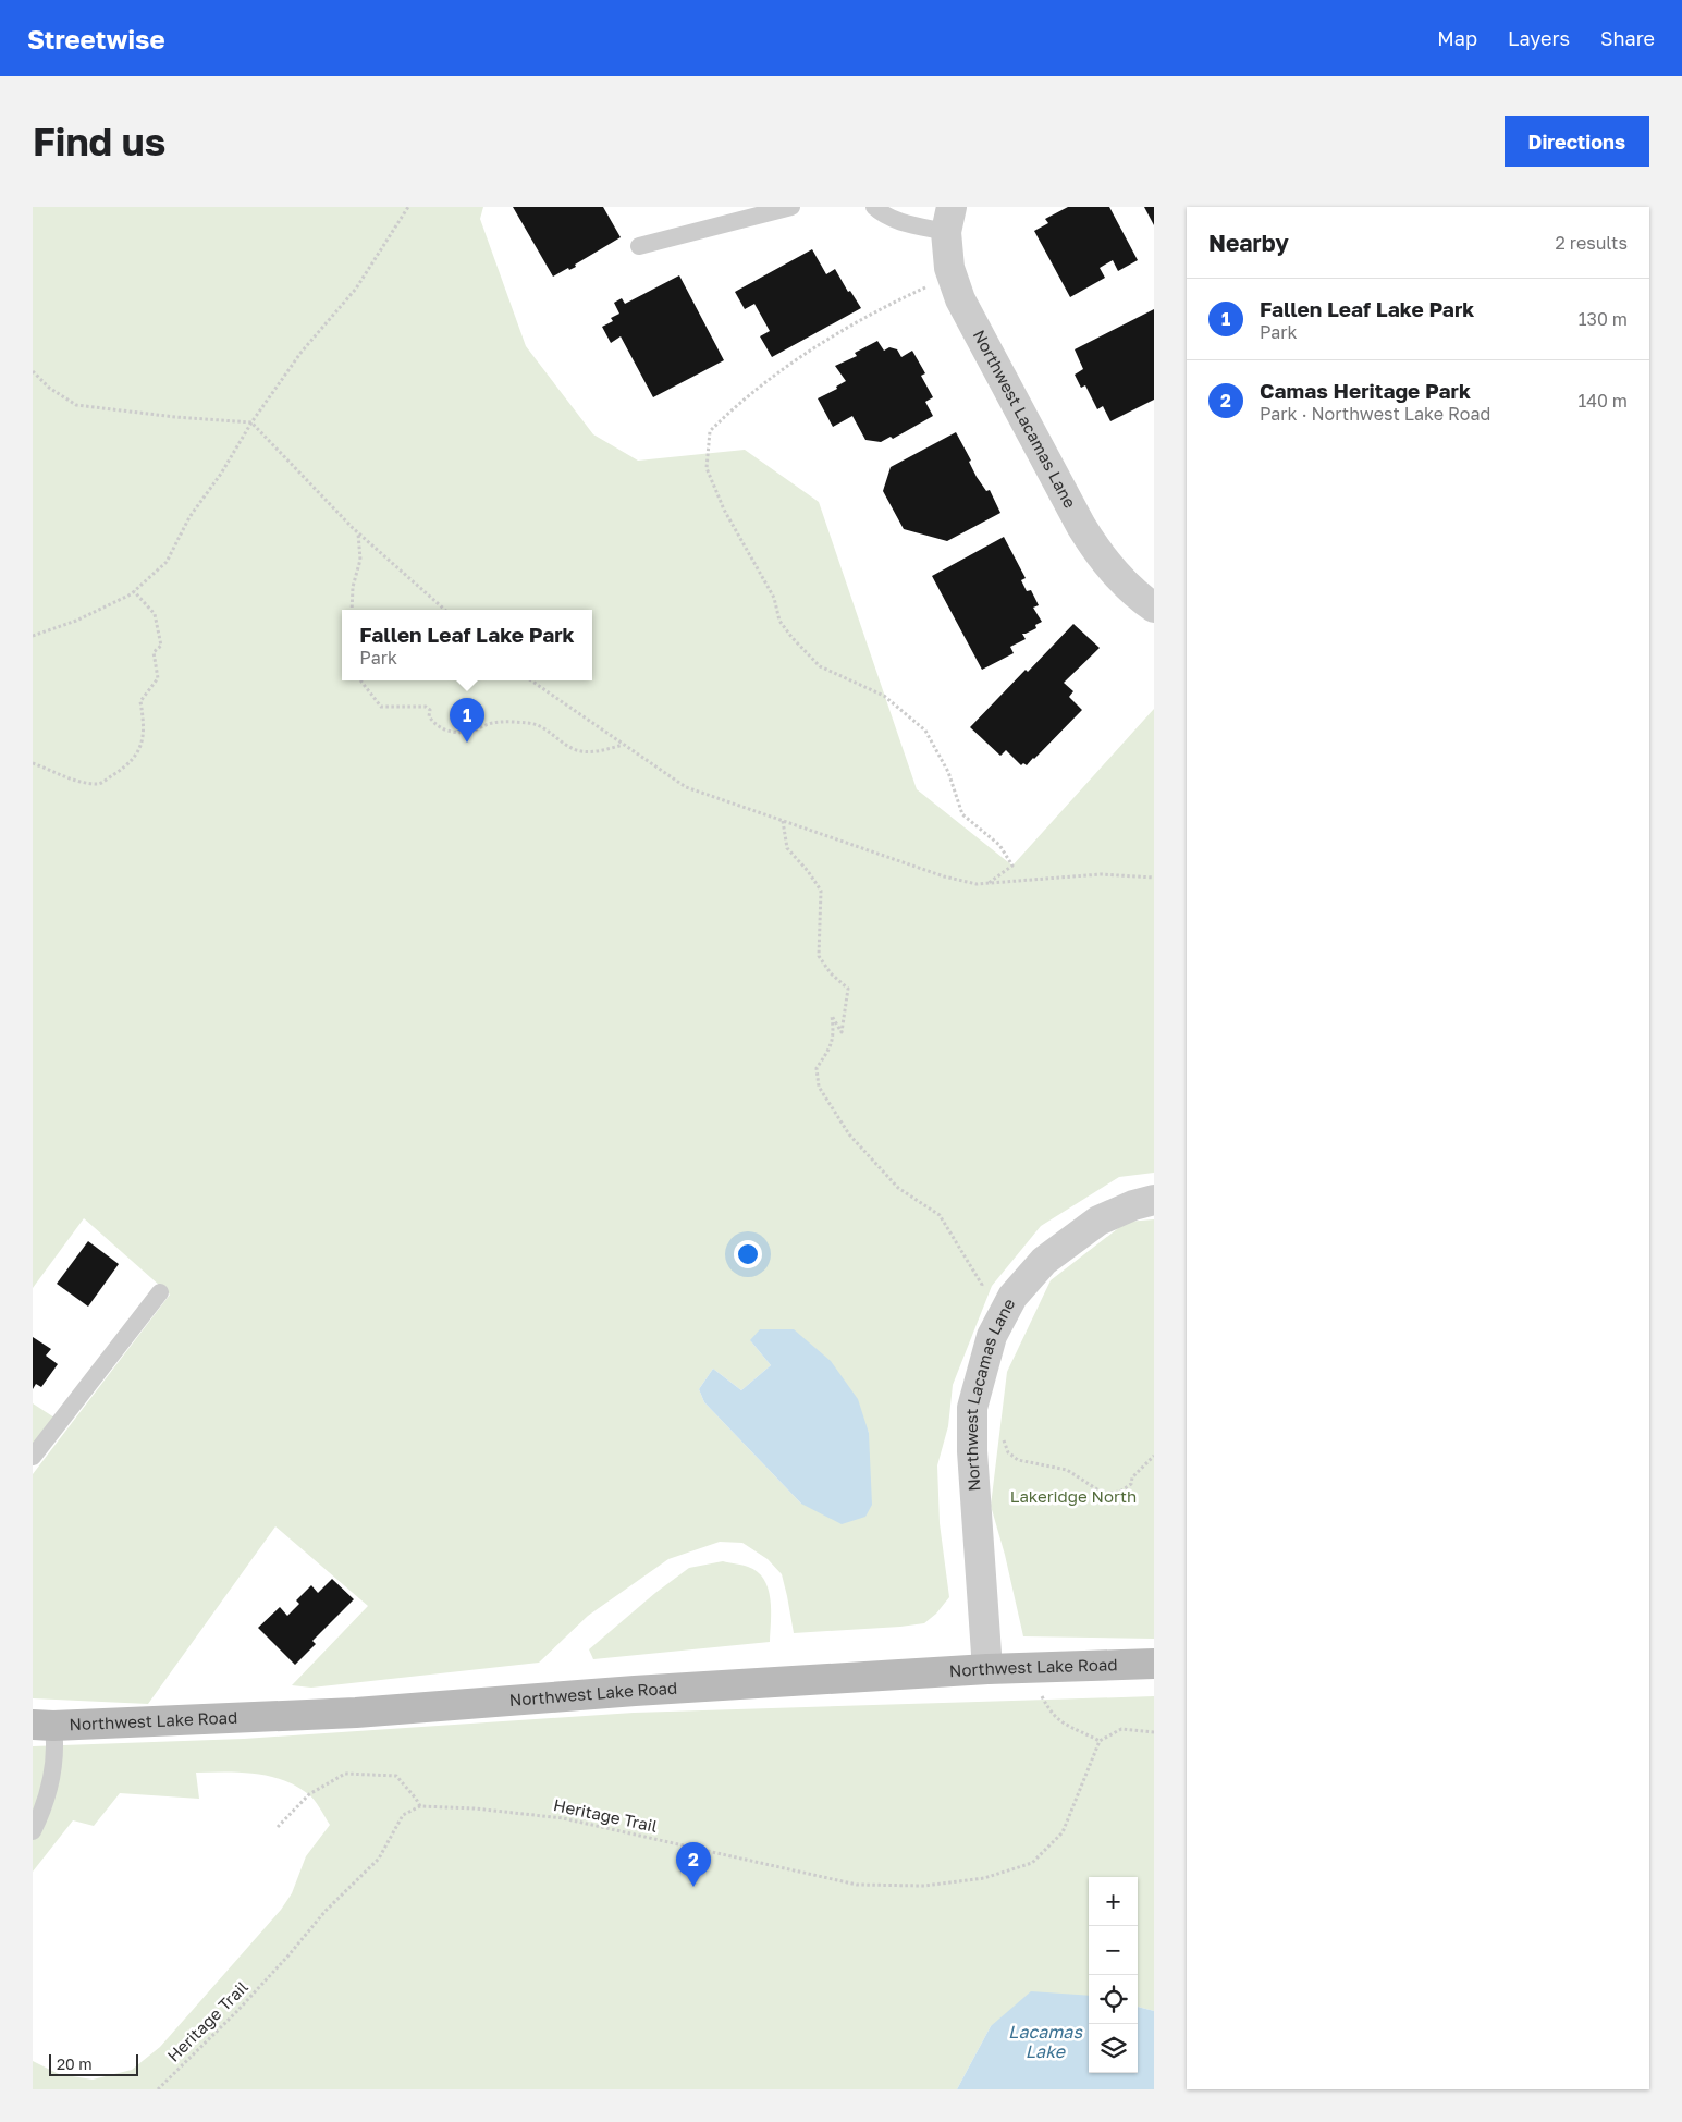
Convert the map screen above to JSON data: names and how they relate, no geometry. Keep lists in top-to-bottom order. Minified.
{"streets":{"main road":["Northwest Lake Road"],"street":["Northwest Lacamas Lane"],"path":["Heritage Trail"]},"crossings":[["Northwest Lacamas Lane","Northwest Lake Road"]],"water":["Lacamas Lake"],"parks":["Lakeridge North"],"scale_bar":"20 m","page":{"header":"Streetwise","nav":["Map","Layers","Share"],"buttons":"Directions","title":"Find us","heading":["Nearby","2 results"],"list":[{"mark":"1","name":"Fallen Leaf Lake Park","note":"Park","value":"130 m"},{"mark":"2","name":"Camas Heritage Park","note":"Park · Northwest Lake Road","value":"140 m"}],"popup":["Fallen Leaf Lake Park","Park"],"pins":["1","2"],"map_buttons":["+","−"],"scale":"20 m"}}
